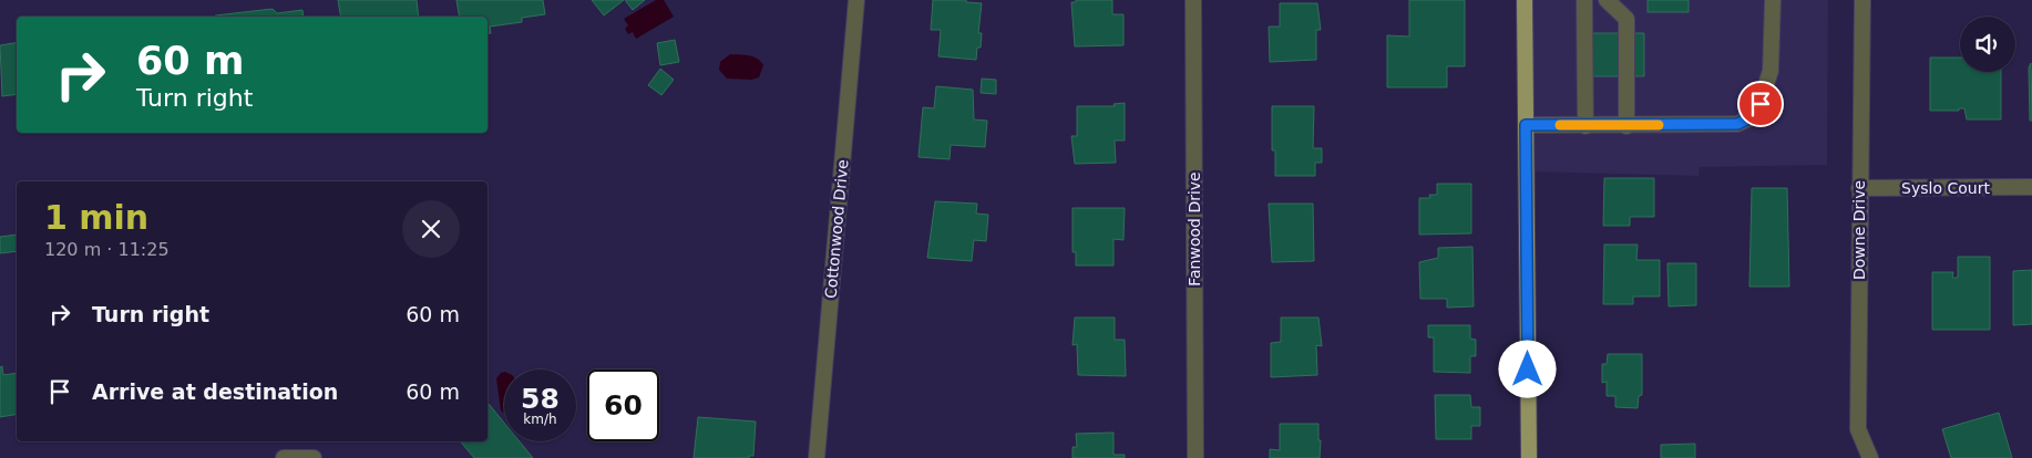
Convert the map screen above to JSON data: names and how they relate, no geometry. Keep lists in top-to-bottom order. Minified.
{"streets":{"street":["Syslo Court","Cottonwood Drive","Fanwood Drive","Downe Drive"]},"crossings":[["Syslo Court","Downe Drive"]],"page":{"turn":["60 m","Turn right"],"heading":["1 min","120 m · 11:25"],"list":[{"name":"Turn right","value":"60 m"},{"name":"Arrive at destination","value":"60 m"}],"speed":"58 km/h","limit":"60"}}
